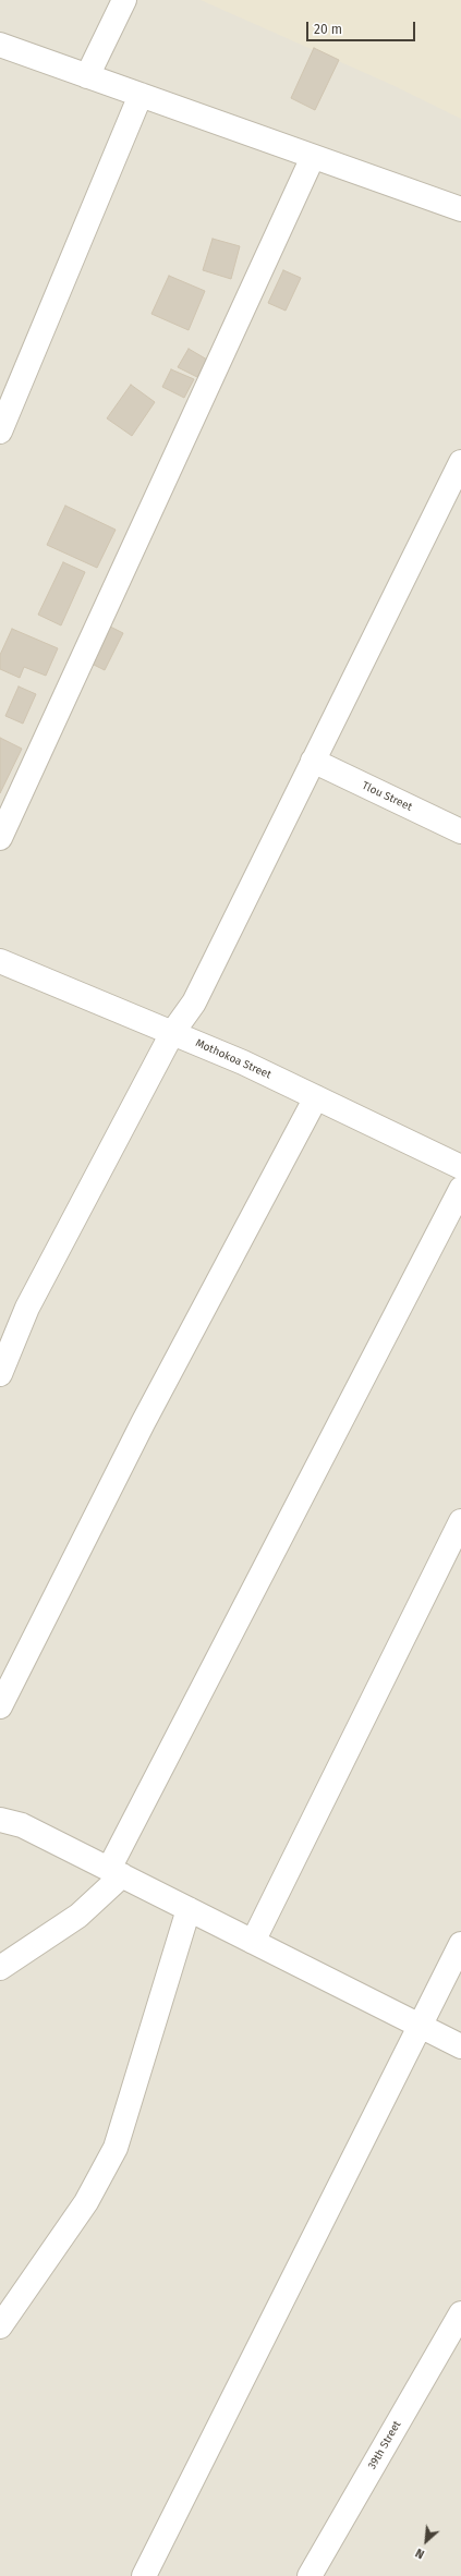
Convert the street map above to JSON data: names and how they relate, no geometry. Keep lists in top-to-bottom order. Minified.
{"streets":{"street":["Tlou Street","Mothokoa Street","39th Street"]},"scale_bar":"20 m","north":"bottom left"}
